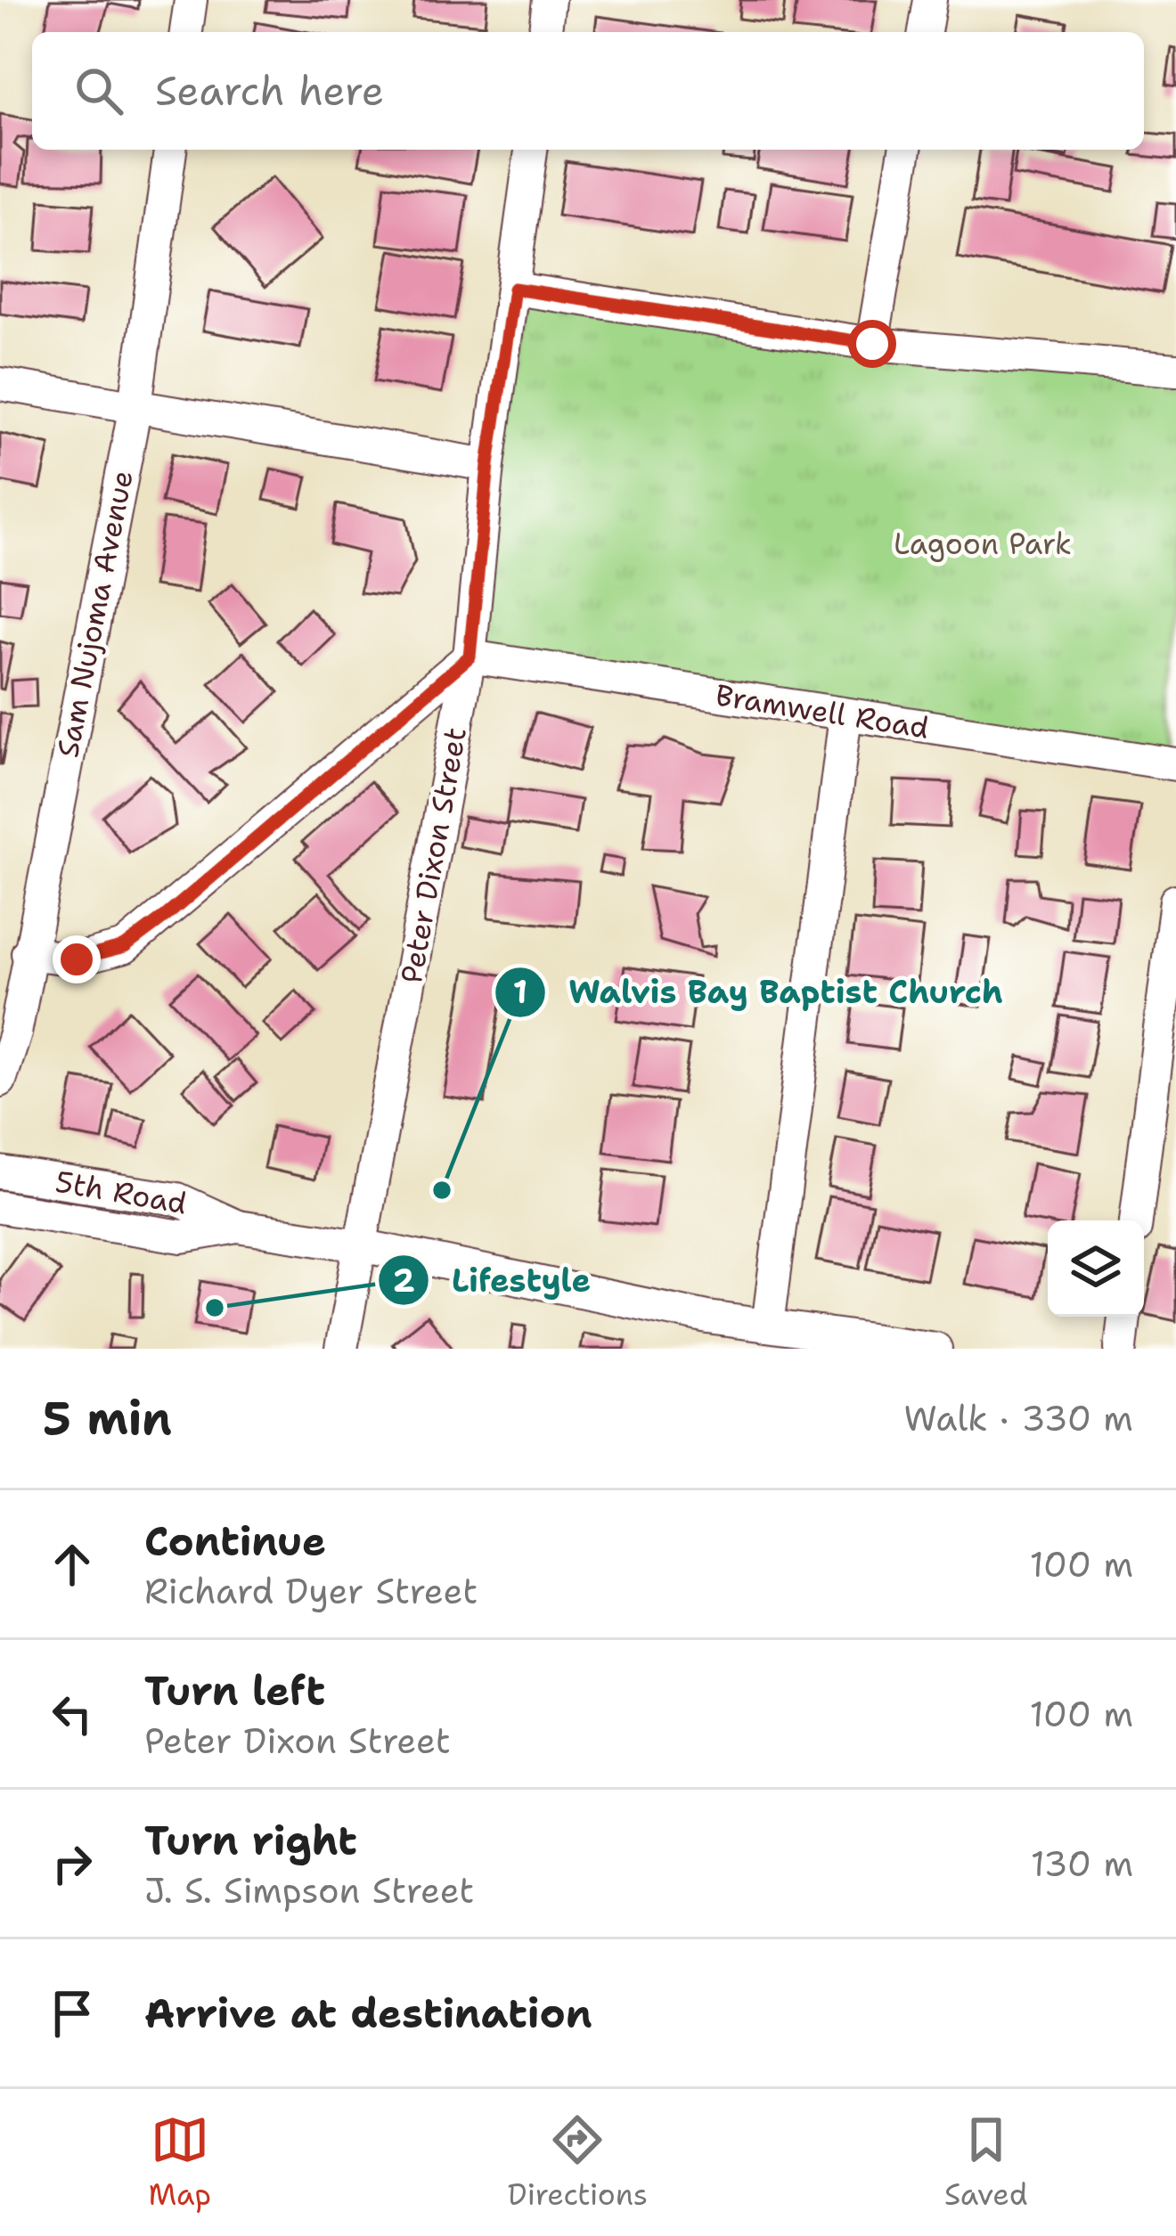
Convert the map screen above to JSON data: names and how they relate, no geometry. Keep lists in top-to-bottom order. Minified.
{"streets":{"street":["Sam Nujoma Avenue","Bramwell Road","Peter Dixon Street","5th Road"]},"crossings":[["Bramwell Road","Peter Dixon Street"],["Peter Dixon Street","5th Road"]],"parks":["Lagoon Park"],"places":["Walvis Bay Baptist Church","Lifestyle"],"page":{"search":"Search here","heading":["5 min","Walk · 330 m"],"list":[["Continue","Richard Dyer Street","100 m"],["Turn left","Peter Dixon Street","100 m"],["Turn right","J. S. Simpson Street","130 m"],"Arrive at destination"],"nav":["Map","Directions","Saved"]}}
